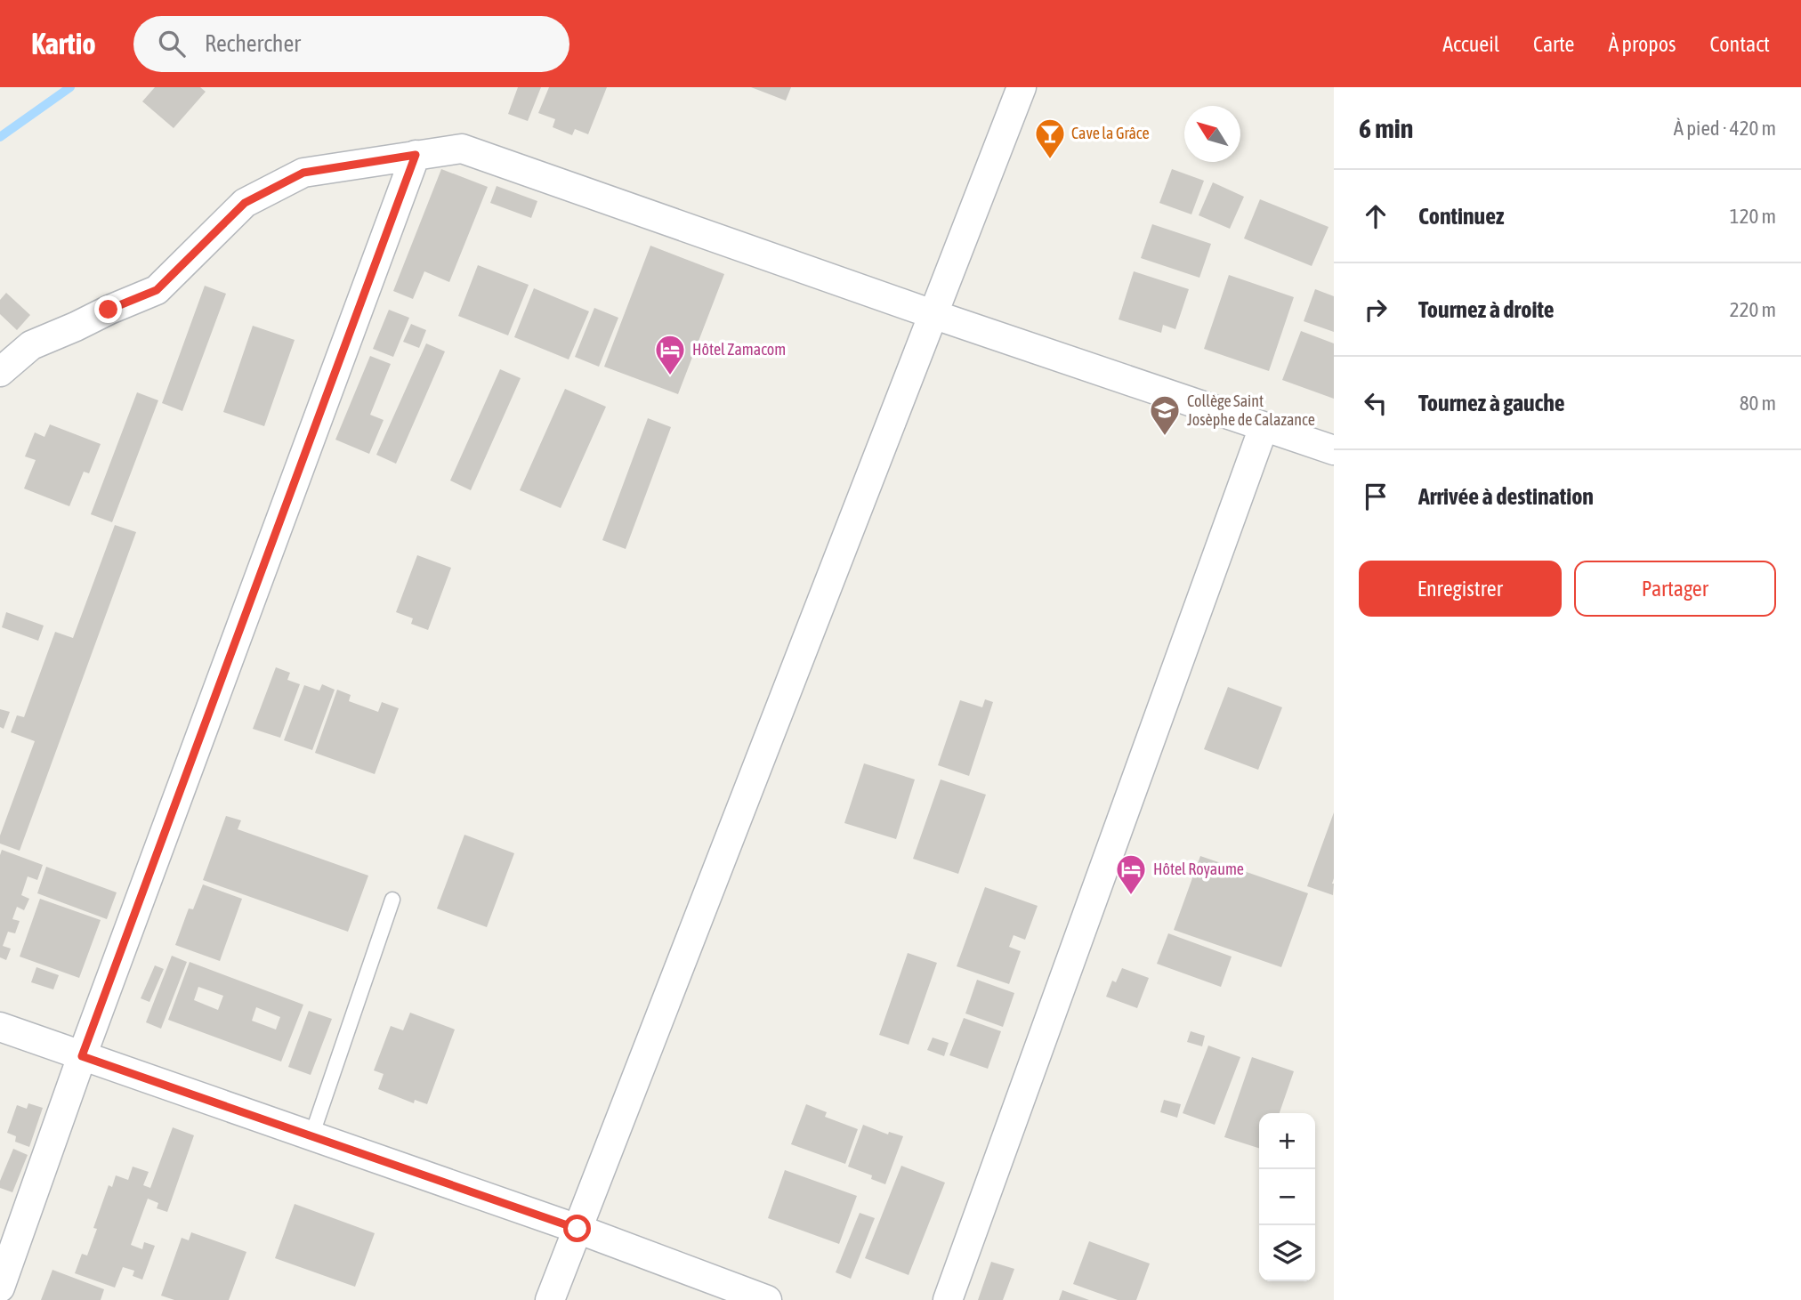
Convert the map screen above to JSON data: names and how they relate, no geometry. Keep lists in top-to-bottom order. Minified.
{"places":{"bar":["Cave la Grâce"],"hotel":["Hôtel Zamacom","Hôtel Royaume"],"school or university":["Collège Saint Josèphe de Calazance"]},"north":"top left","page":{"header":"Kartio","search":"Rechercher","nav":["Accueil","Carte","À propos","Contact"],"heading":["6 min","À pied · 420 m"],"list":[["Continuez","120 m"],["Tournez à droite","220 m"],["Tournez à gauche","80 m"],"Arrivée à destination"],"buttons":["Enregistrer","Partager"],"map_buttons":["+","−"]}}
